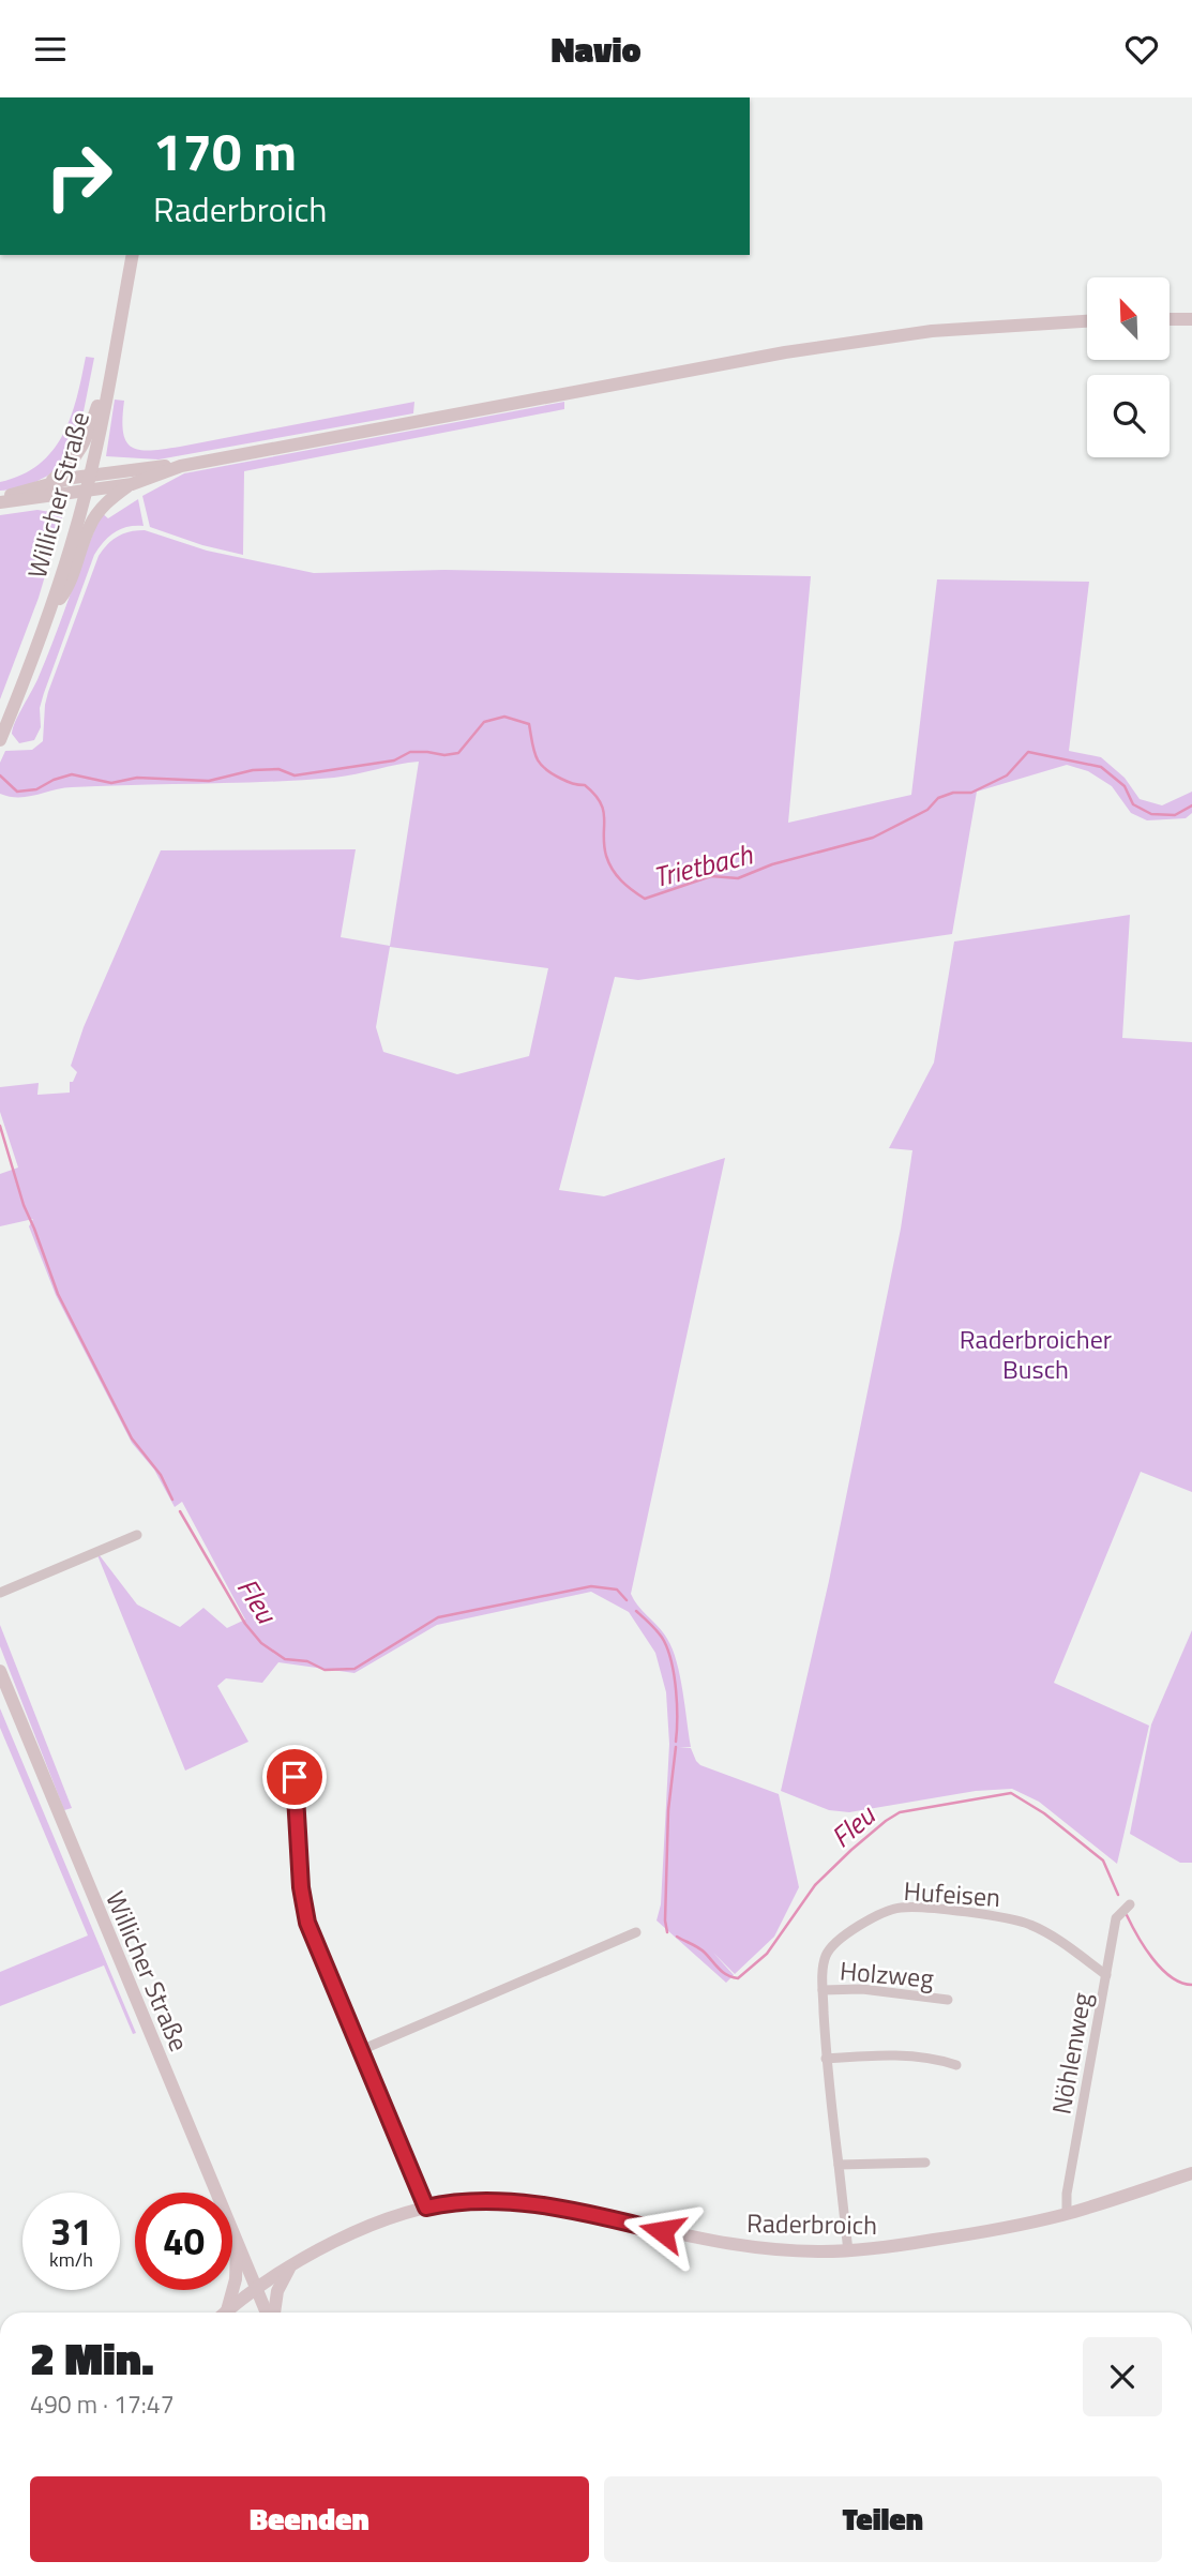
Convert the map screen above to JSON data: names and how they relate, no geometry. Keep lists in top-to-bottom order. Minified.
{"streets":{"main road":["Willicher Straße","Raderbroich"],"street":["Hufeisen","Holzweg","Nöhlenweg"]},"crossings":[["Willicher Straße","Raderbroich"],["Hufeisen","Holzweg"],["Hufeisen","Nöhlenweg"],["Hufeisen","Raderbroich"],["Nöhlenweg","Raderbroich"]],"water":["Trietbach","Fleu"],"parks":["Raderbroicher Busch"],"north":"top left","page":{"header":"Navio","turn":["170 m","Raderbroich"],"speed":"31 km/h","limit":"40","heading":["2 Min.","490 m · 17:47"],"buttons":["Beenden","Teilen"]}}
